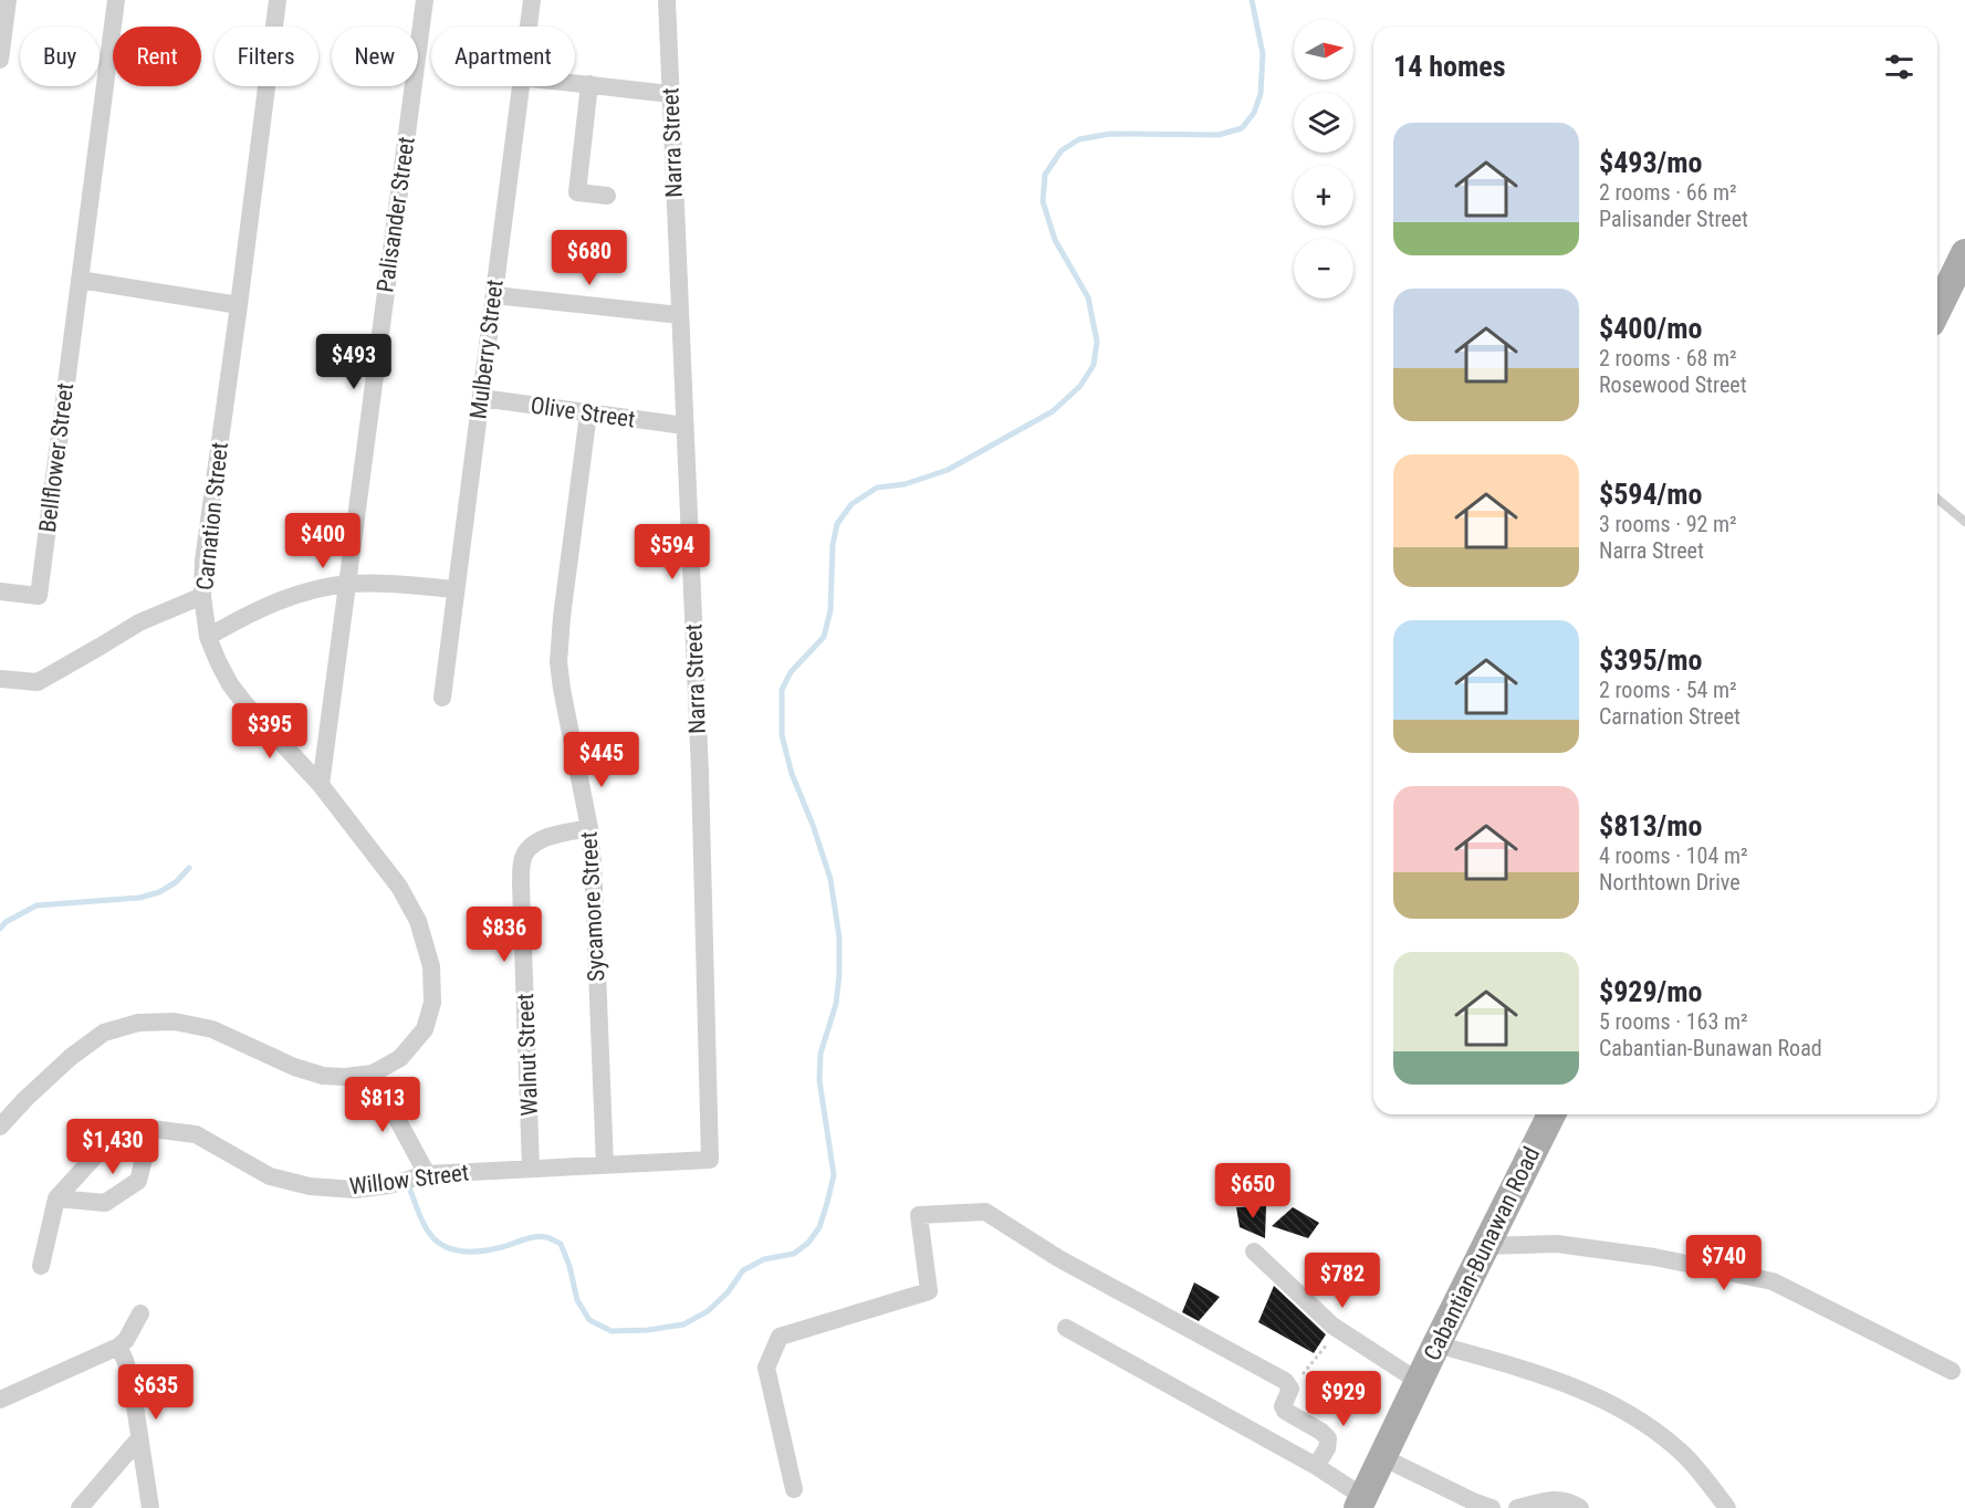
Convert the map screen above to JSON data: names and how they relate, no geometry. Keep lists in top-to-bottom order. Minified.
{"streets":{"main road":["Cabantian-Bunawan Road"],"street":["Narra Street","Palisander Street","Mulberry Street","Olive Street","Bellflower Street","Carnation Street","Sycamore Street","Walnut Street","Willow Street"]},"crossings":[["Narra Street","Olive Street"],["Narra Street","Willow Street"],["Palisander Street","Carnation Street"],["Mulberry Street","Olive Street"],["Olive Street","Sycamore Street"],["Sycamore Street","Walnut Street"],["Sycamore Street","Willow Street"],["Walnut Street","Willow Street"]],"north":"right","page":{"map_buttons":["+","−"],"chip":["Buy","Rent","Filters","New","Apartment"],"heading":"14 homes","list":[{"name":"$493/mo","note":"2 rooms · 66 m² · Palisander Street"},{"name":"$400/mo","note":"2 rooms · 68 m² · Rosewood Street"},{"name":"$594/mo","note":"3 rooms · 92 m² · Narra Street"},{"name":"$395/mo","note":"2 rooms · 54 m² · Carnation Street"},{"name":"$813/mo","note":"4 rooms · 104 m² · Northtown Drive"},{"name":"$929/mo","note":"5 rooms · 163 m² · Cabantian-Bunawan Road"}],"price":["$680","$493","$400","$594","$395","$445","$836","$813","$1,430","$650","$740","$782","$635","$929"]}}
